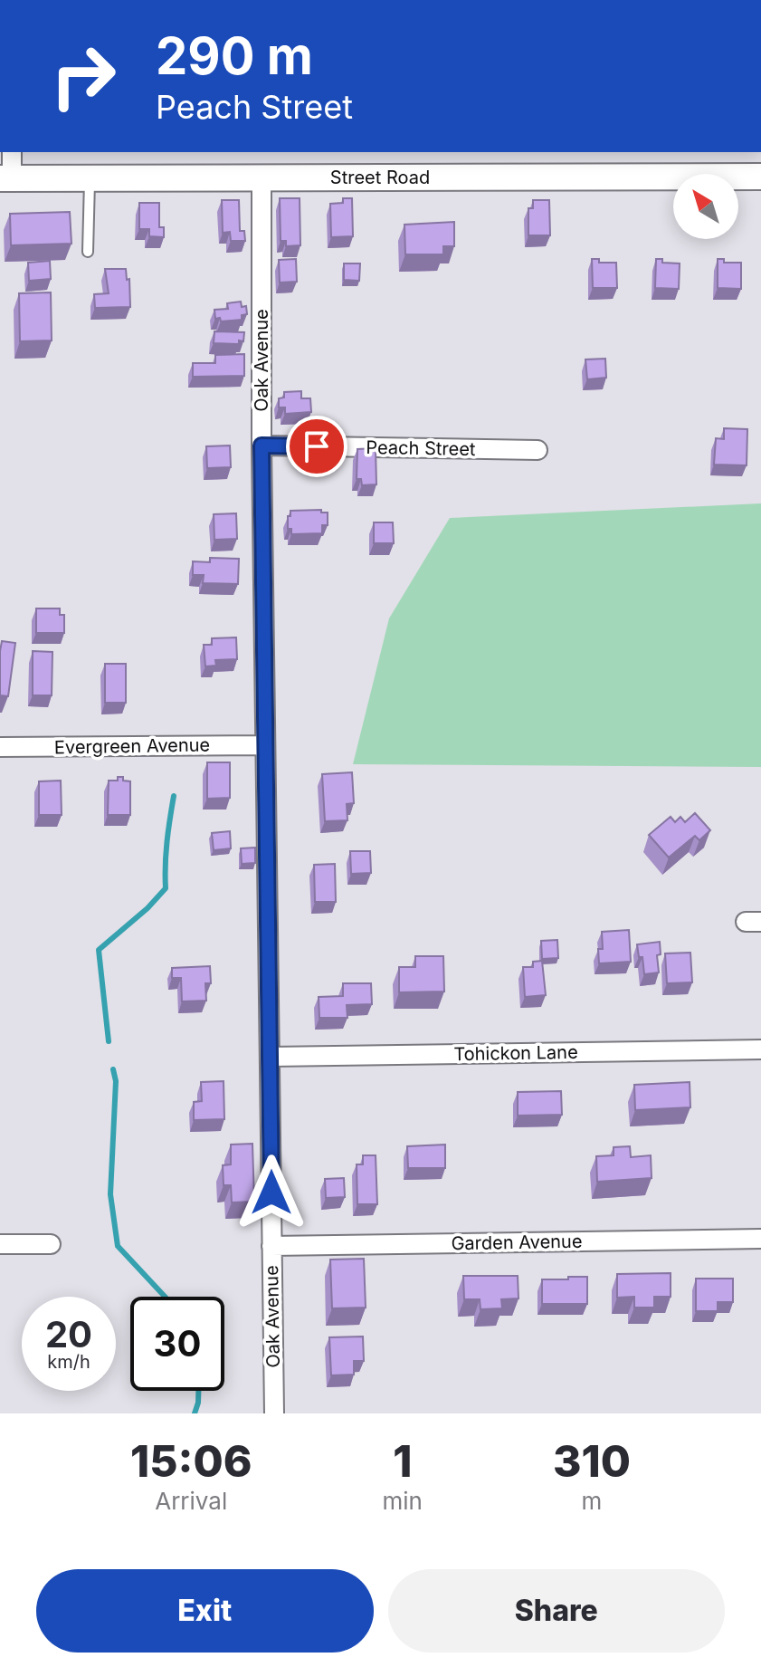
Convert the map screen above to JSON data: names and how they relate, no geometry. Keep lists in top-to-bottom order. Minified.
{"streets":{"main road":["Street Road"],"street":["Oak Avenue","Peach Street","Evergreen Avenue","Tohickon Lane","Garden Avenue"]},"crossings":[["Street Road","Oak Avenue"],["Oak Avenue","Peach Street"],["Oak Avenue","Evergreen Avenue"],["Oak Avenue","Tohickon Lane"],["Oak Avenue","Garden Avenue"]],"north":"top left","page":{"turn":["290 m","Peach Street"],"speed":"20 km/h","limit":"30","eta":["15:06","Arrival","1","min","310","m"],"buttons":["Exit","Share"]}}
